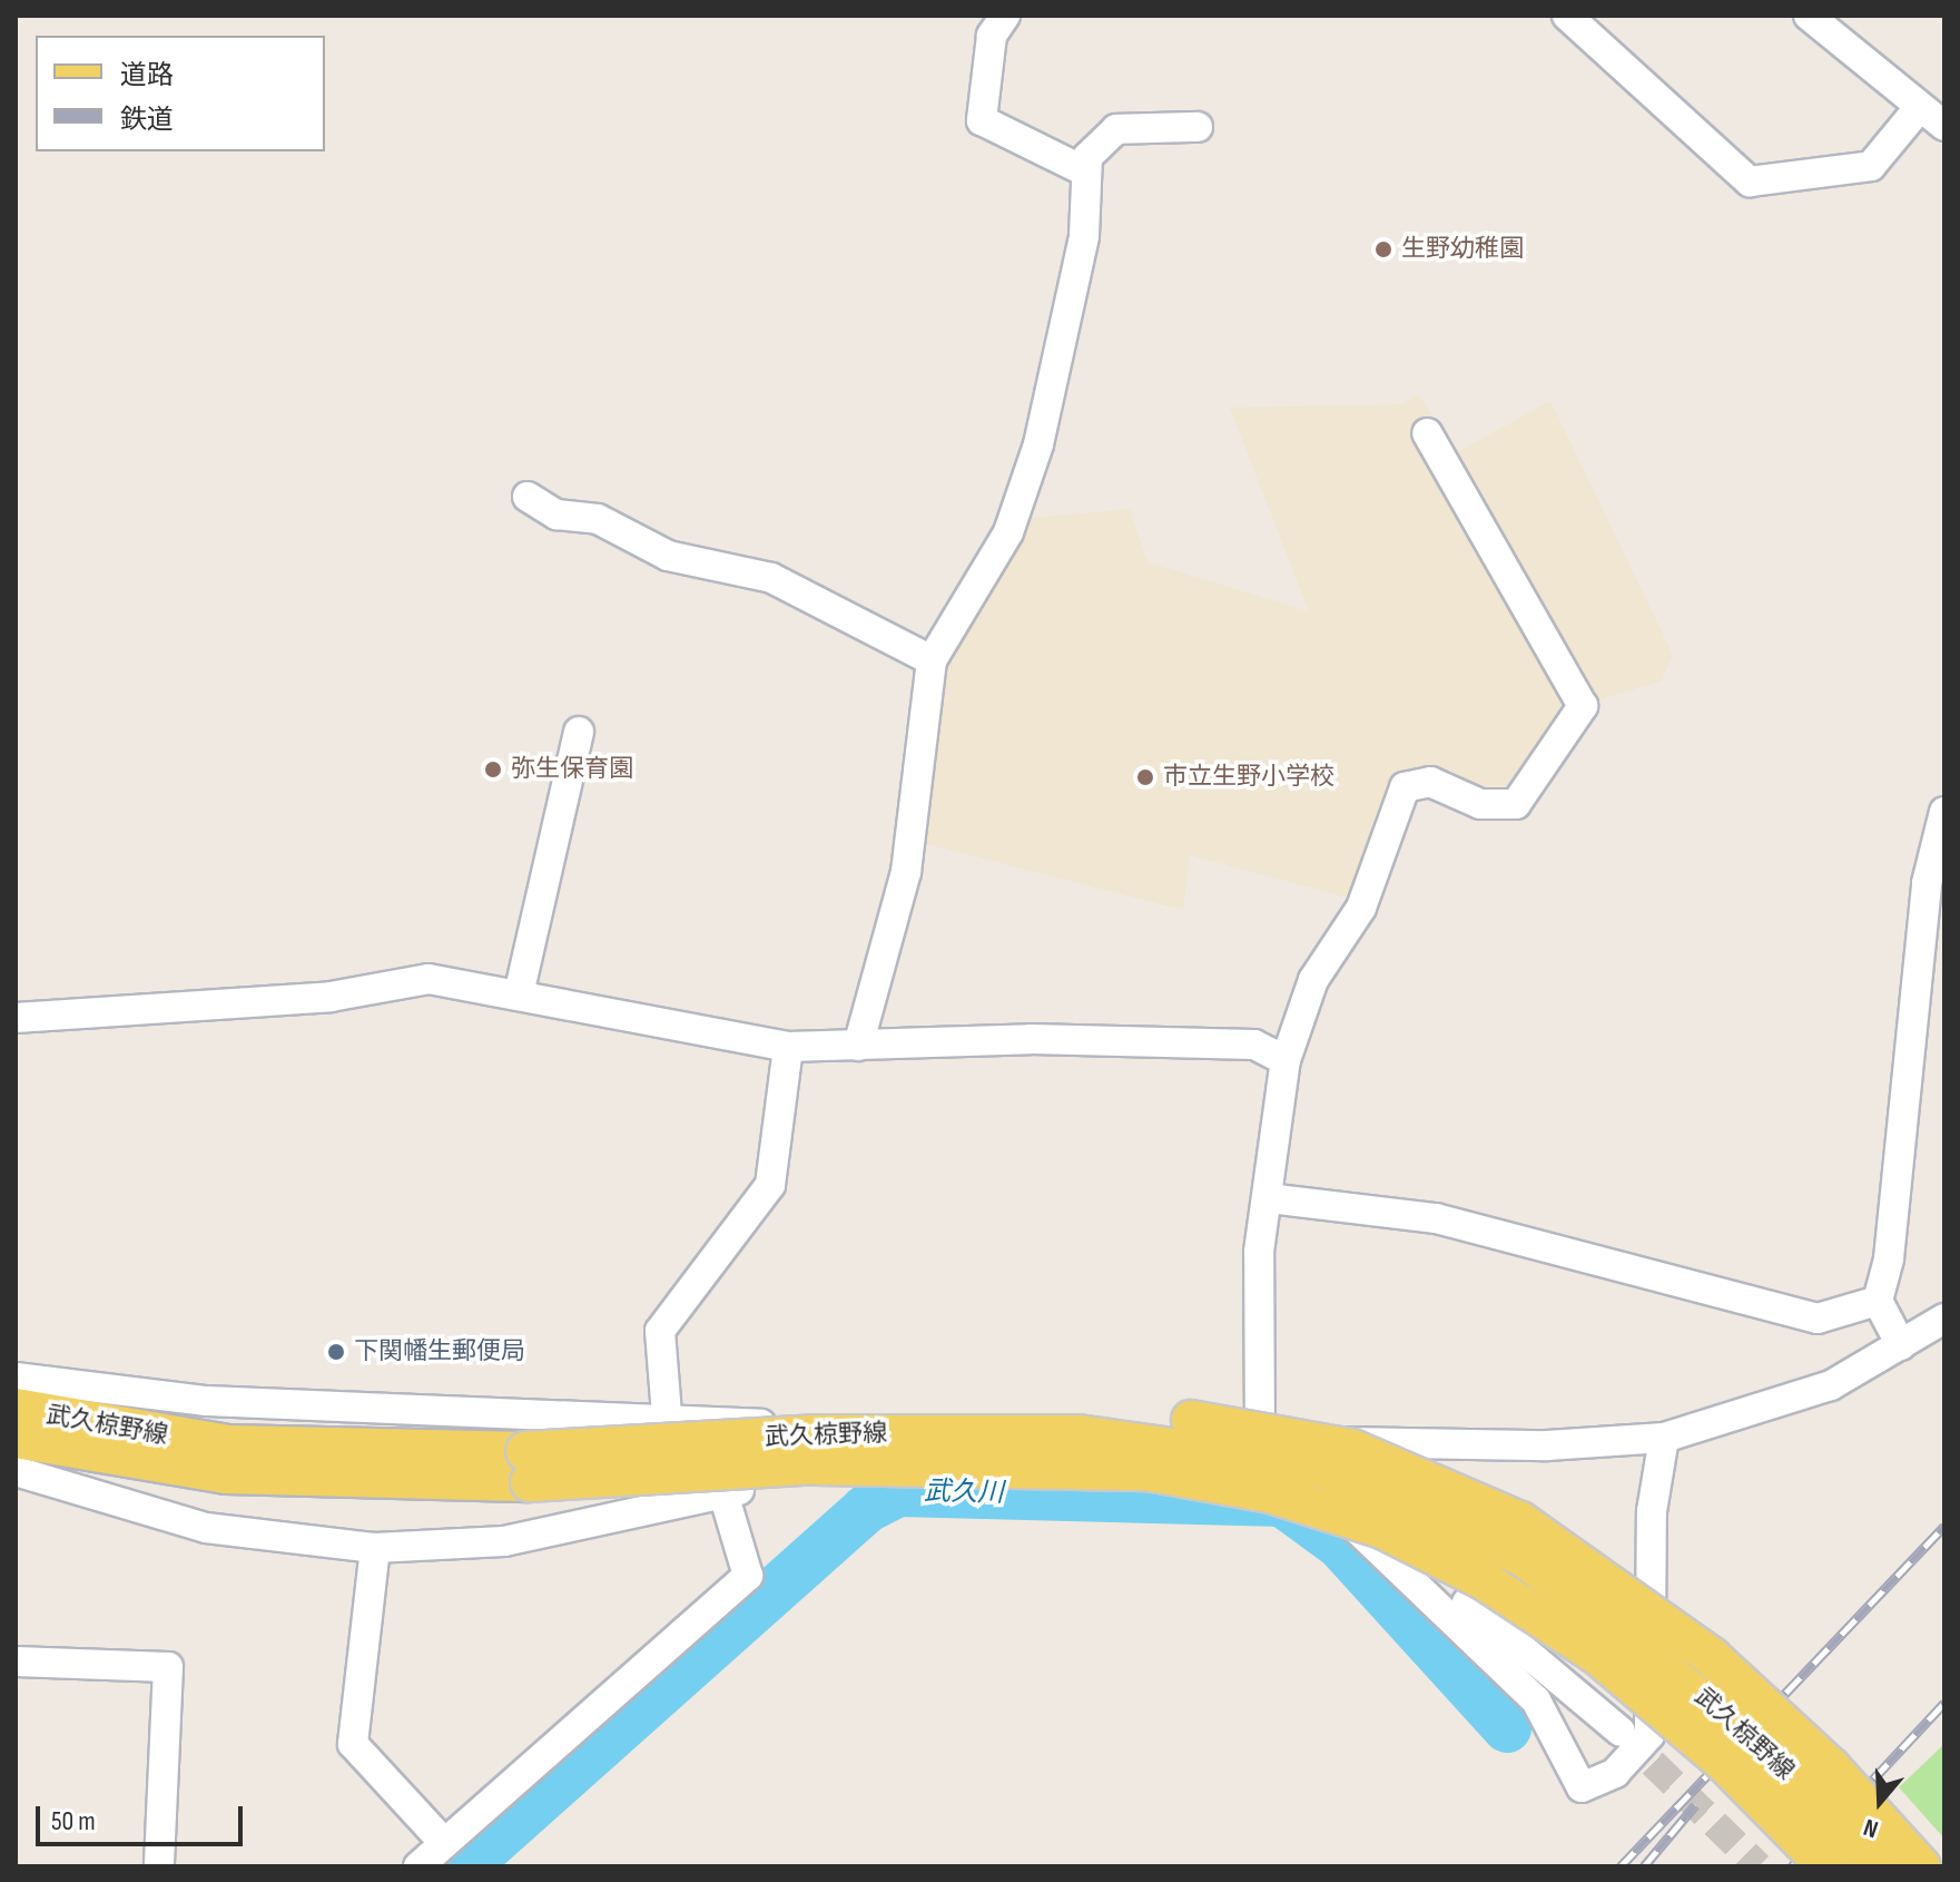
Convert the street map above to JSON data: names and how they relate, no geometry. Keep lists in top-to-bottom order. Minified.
{"streets":{"main road":["武久椋野線"]},"water":["武久川"],"places":["生野幼稚園","弥生保育園","市立生野小学校","下関幡生郵便局"],"legend":["道路","鉄道"],"scale_bar":"50 m","north":"bottom"}
